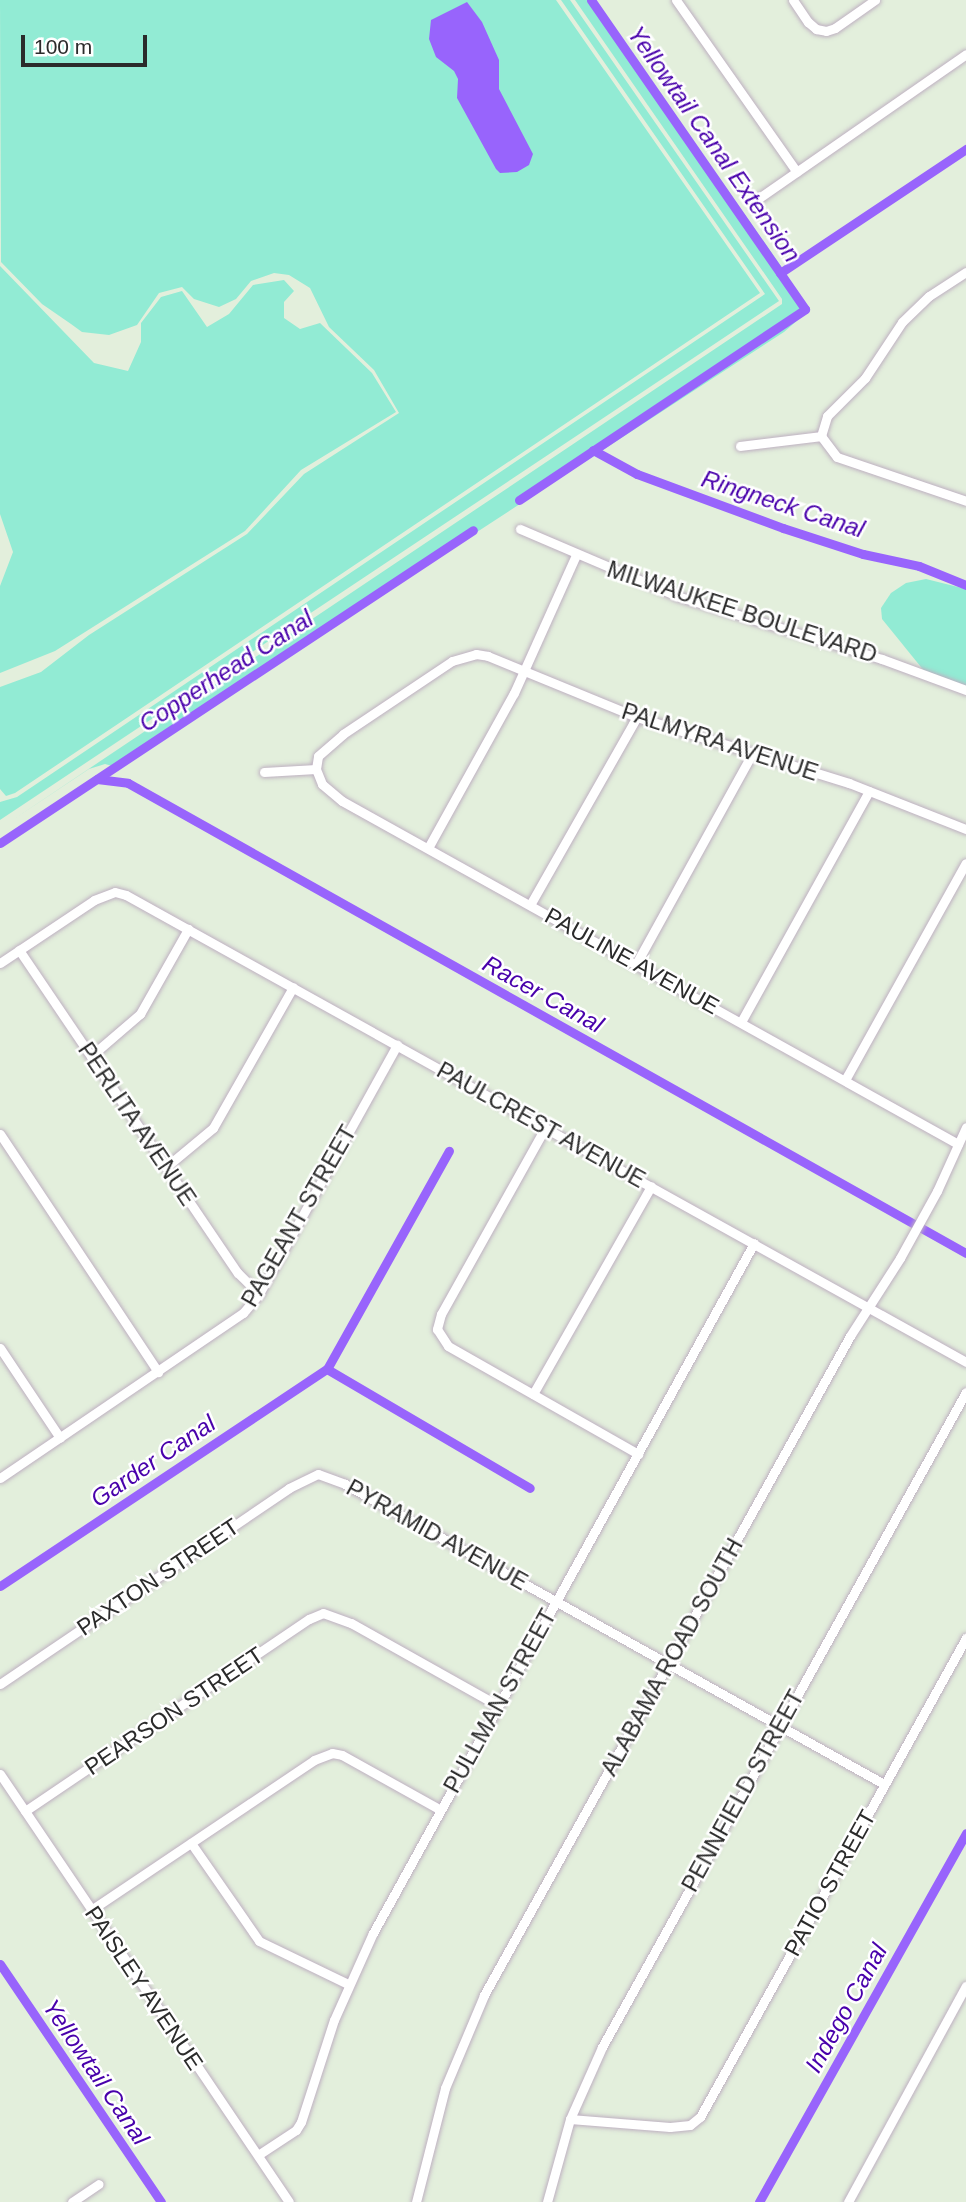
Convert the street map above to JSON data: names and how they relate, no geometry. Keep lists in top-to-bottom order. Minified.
{"streets":{"street":["MILWAUKEE BOULEVARD","PALMYRA AVENUE","PAULINE AVENUE","PERLITA AVENUE","PAULCREST AVENUE","PAGEANT STREET","PYRAMID AVENUE","PAXTON STREET","ALABAMA ROAD SOUTH","PULLMAN STREET","PEARSON STREET","PENNFIELD STREET","PATIO STREET","PAISLEY AVENUE"]},"crossings":[["PALMYRA AVENUE","PAULINE AVENUE"],["PAULINE AVENUE","ALABAMA ROAD SOUTH"],["PERLITA AVENUE","PAULCREST AVENUE"],["PERLITA AVENUE","PAGEANT STREET"],["PAULCREST AVENUE","PAGEANT STREET"],["PAULCREST AVENUE","ALABAMA ROAD SOUTH"],["PAULCREST AVENUE","PULLMAN STREET"],["PYRAMID AVENUE","PAXTON STREET"],["PYRAMID AVENUE","ALABAMA ROAD SOUTH"],["PYRAMID AVENUE","PULLMAN STREET"],["PYRAMID AVENUE","PENNFIELD STREET"],["PYRAMID AVENUE","PATIO STREET"],["PULLMAN STREET","PEARSON STREET"],["PULLMAN STREET","PAISLEY AVENUE"],["PEARSON STREET","PAISLEY AVENUE"],["PENNFIELD STREET","PATIO STREET"]],"water":["Yellowtail Canal Extension","Ringneck Canal","Copperhead Canal","Racer Canal","Garder Canal","Indego Canal","Yellowtail Canal"],"scale_bar":"100 m"}
